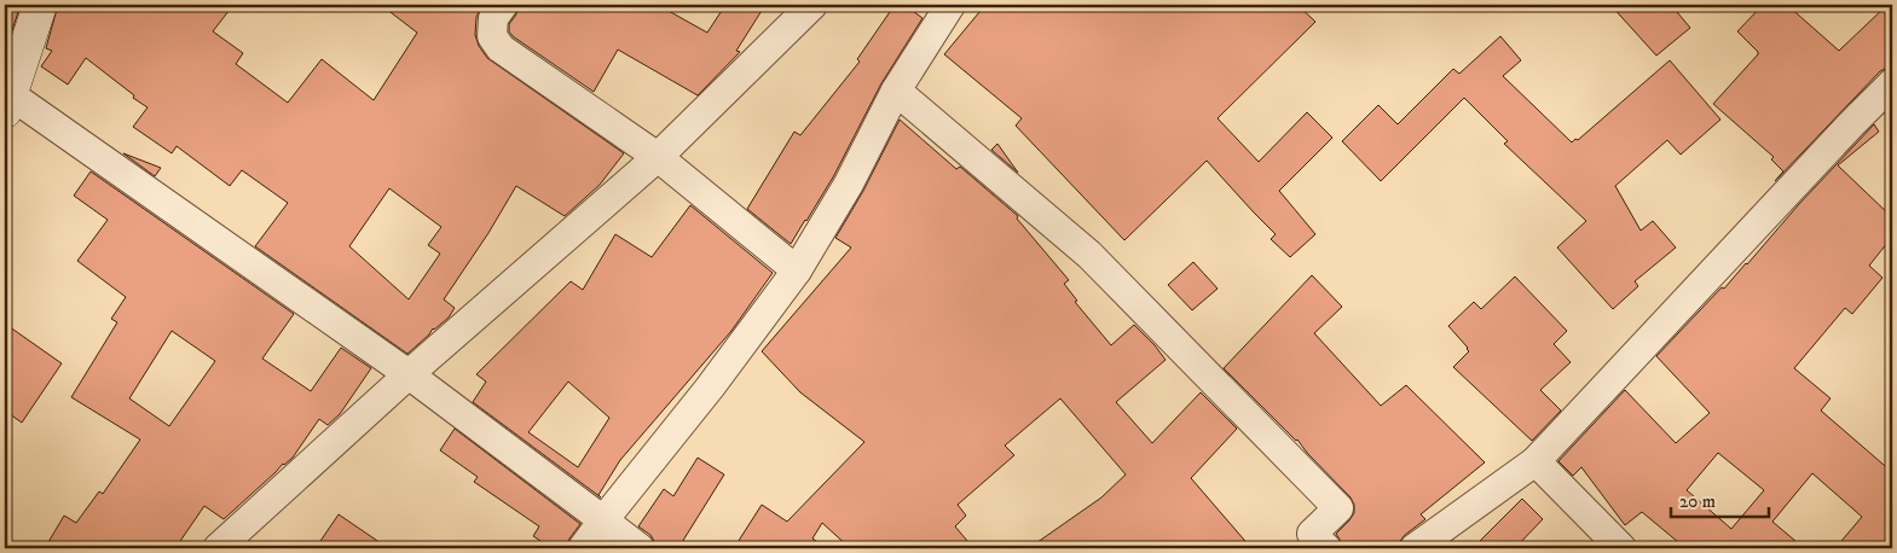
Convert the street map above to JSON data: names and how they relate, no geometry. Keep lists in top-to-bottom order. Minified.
{"scale_bar":"20 m"}
